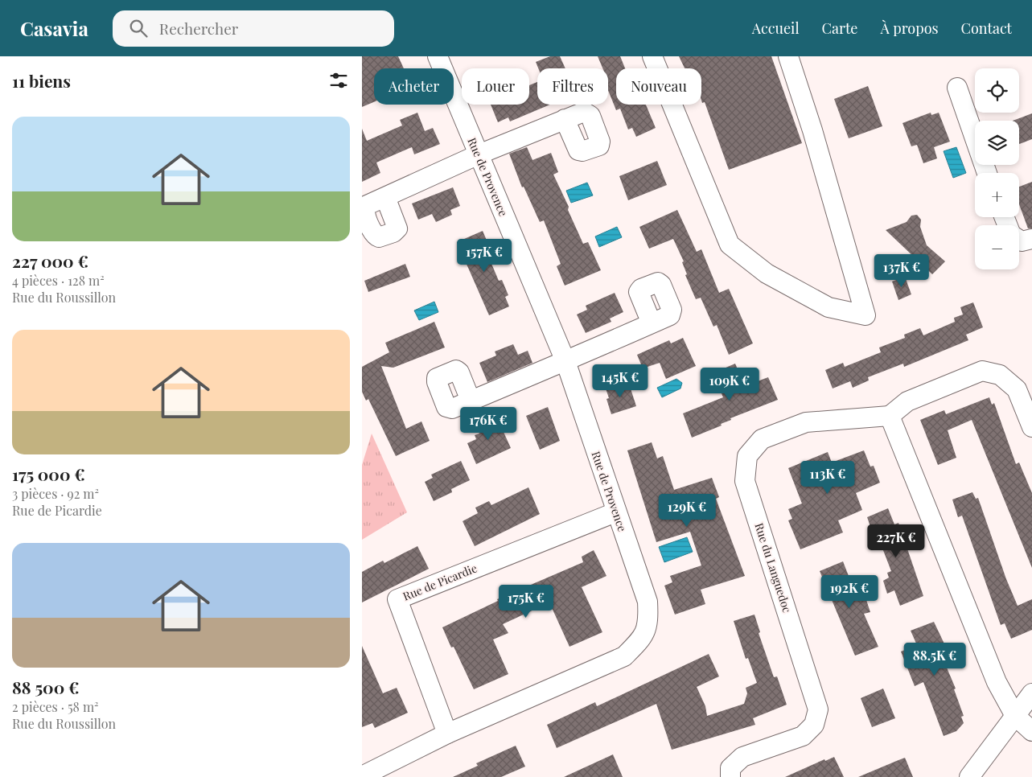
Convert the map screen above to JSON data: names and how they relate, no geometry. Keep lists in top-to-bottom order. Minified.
{"streets":{"street":["Rue de Provence","Rue du Languedoc","Rue de Picardie"]},"crossings":[["Rue de Provence","Rue de Picardie"]],"page":{"header":"Casavia","search":"Rechercher","nav":["Accueil","Carte","À propos","Contact"],"heading":"11 biens","map_buttons":["+","−"],"chip":["Acheter","Louer","Filtres","Nouveau"],"list":[{"name":"227 000 €","note":"4 pièces · 128 m² · Rue du Roussillon"},{"name":"175 000 €","note":"3 pièces · 92 m² · Rue de Picardie"},{"name":"88 500 €","note":"2 pièces · 58 m² · Rue du Roussillon"}],"price":["157K €","137K €","145K €","109K €","176K €","113K €","129K €","227K €","192K €","175K €","88.5K €"]}}
